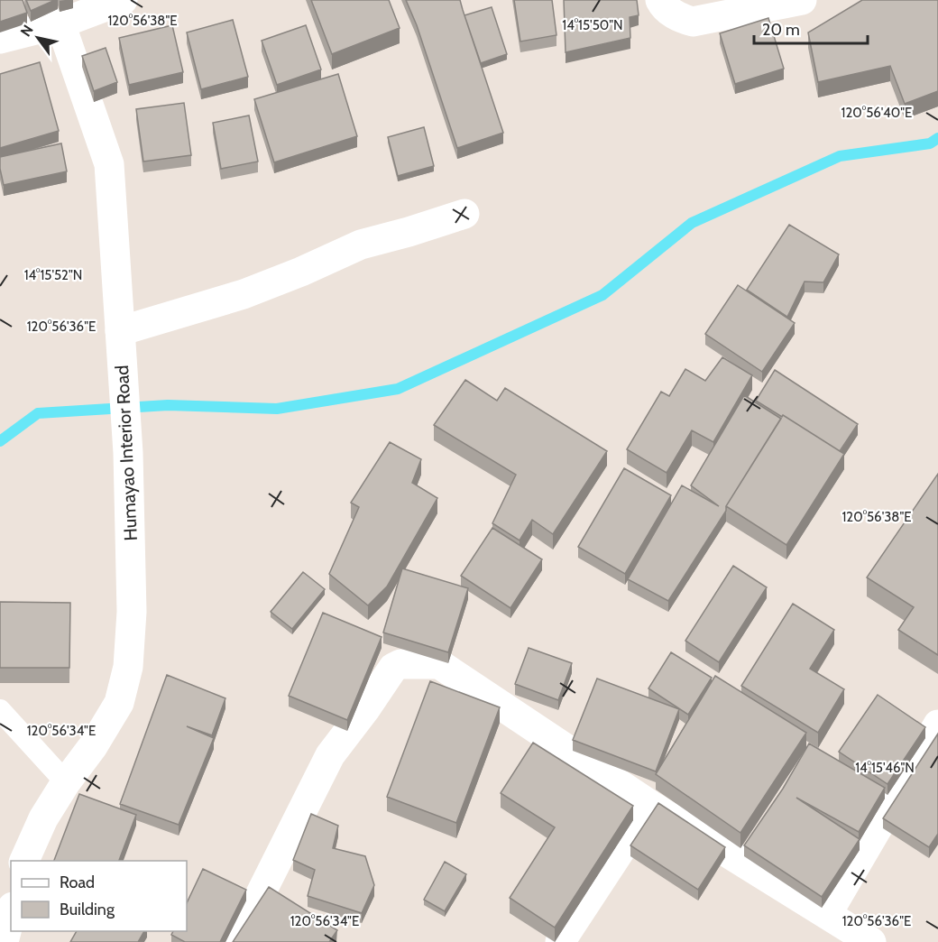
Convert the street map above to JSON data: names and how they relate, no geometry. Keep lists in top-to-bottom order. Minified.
{"streets":{"street":["Humayao Interior Road"]},"legend":["Road","Building"],"scale_bar":"20 m","north":"top left","coordinates":["120°56'38\"E","14°15'50\"N","120°56'40\"E","14°15'52\"N","120°56'36\"E","120°56'34\"E","14°15'46\"N"]}
